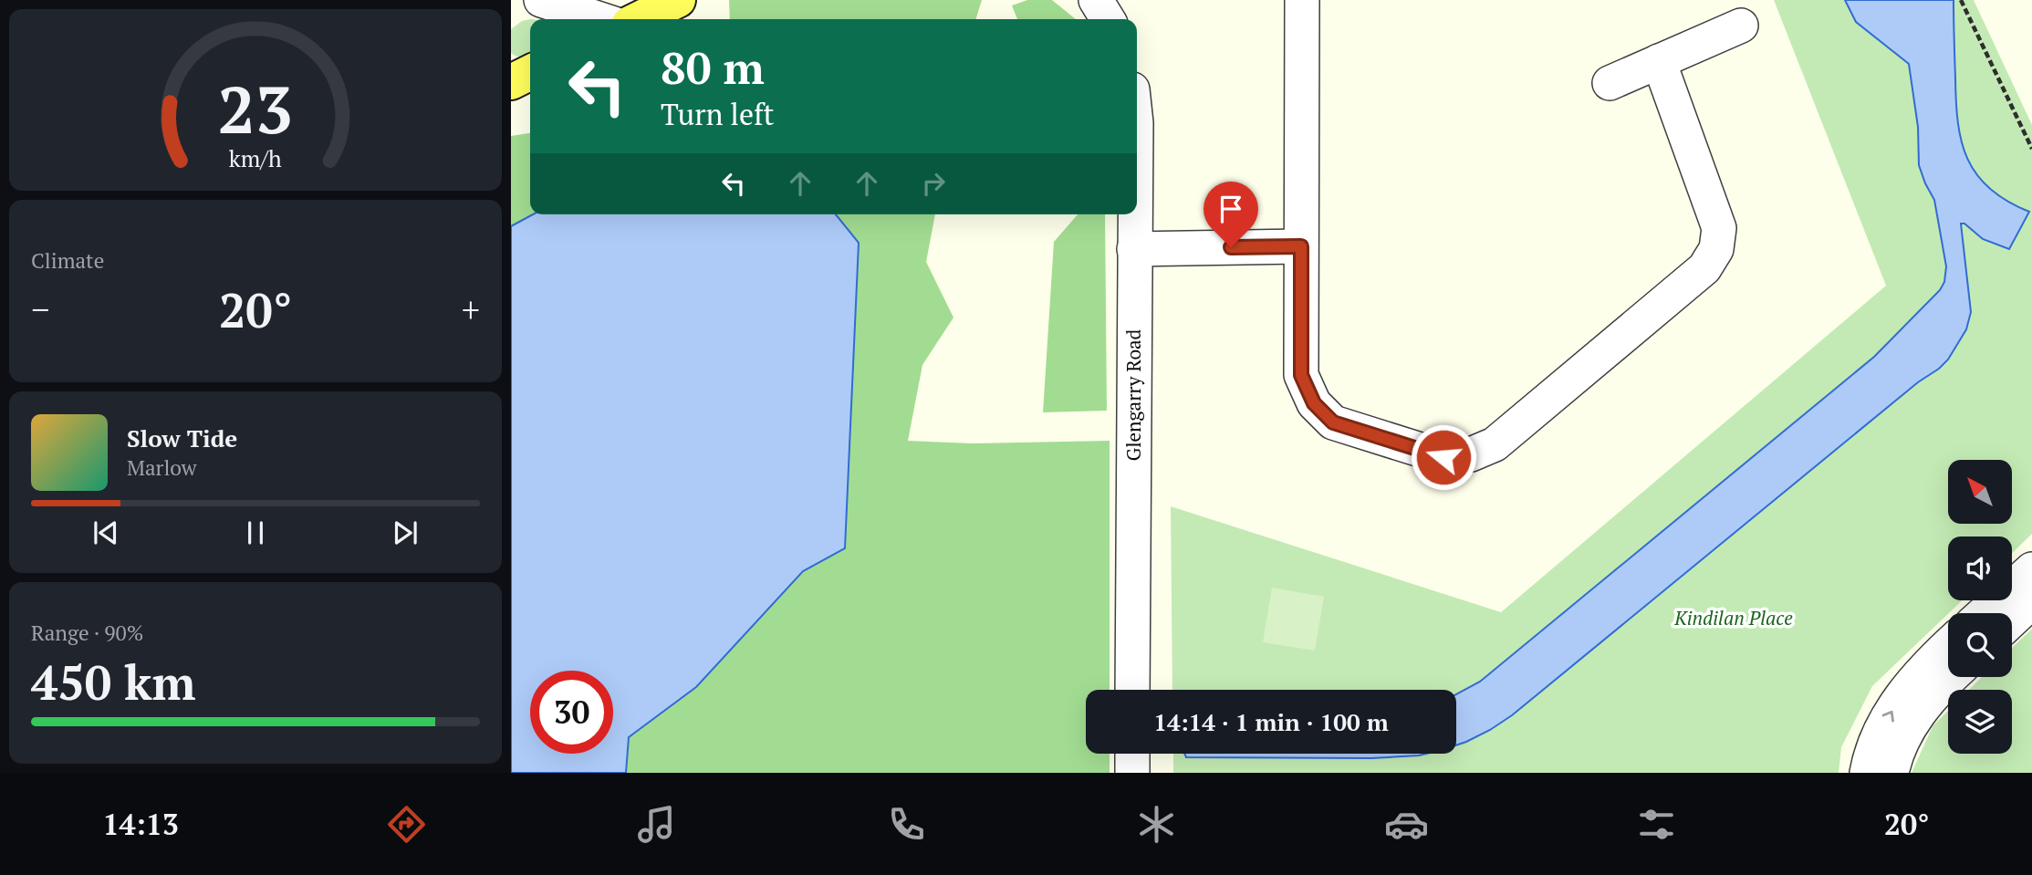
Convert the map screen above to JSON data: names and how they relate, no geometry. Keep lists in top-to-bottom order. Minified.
{"streets":{"street":["Glengarry Road"]},"parks":["Kindilan Place"],"north":"top left","page":{"turn":["80 m","Turn left"],"tile":["Climate",["Range · 90%","450 km"]],"heat":["−","20°","+"],"song":["Slow Tide","Marlow"],"limit":"30","trip":"14:14 · 1 min · 100 m","tabs":["14:13","20°"],"gauge":["23","km/h"]}}
